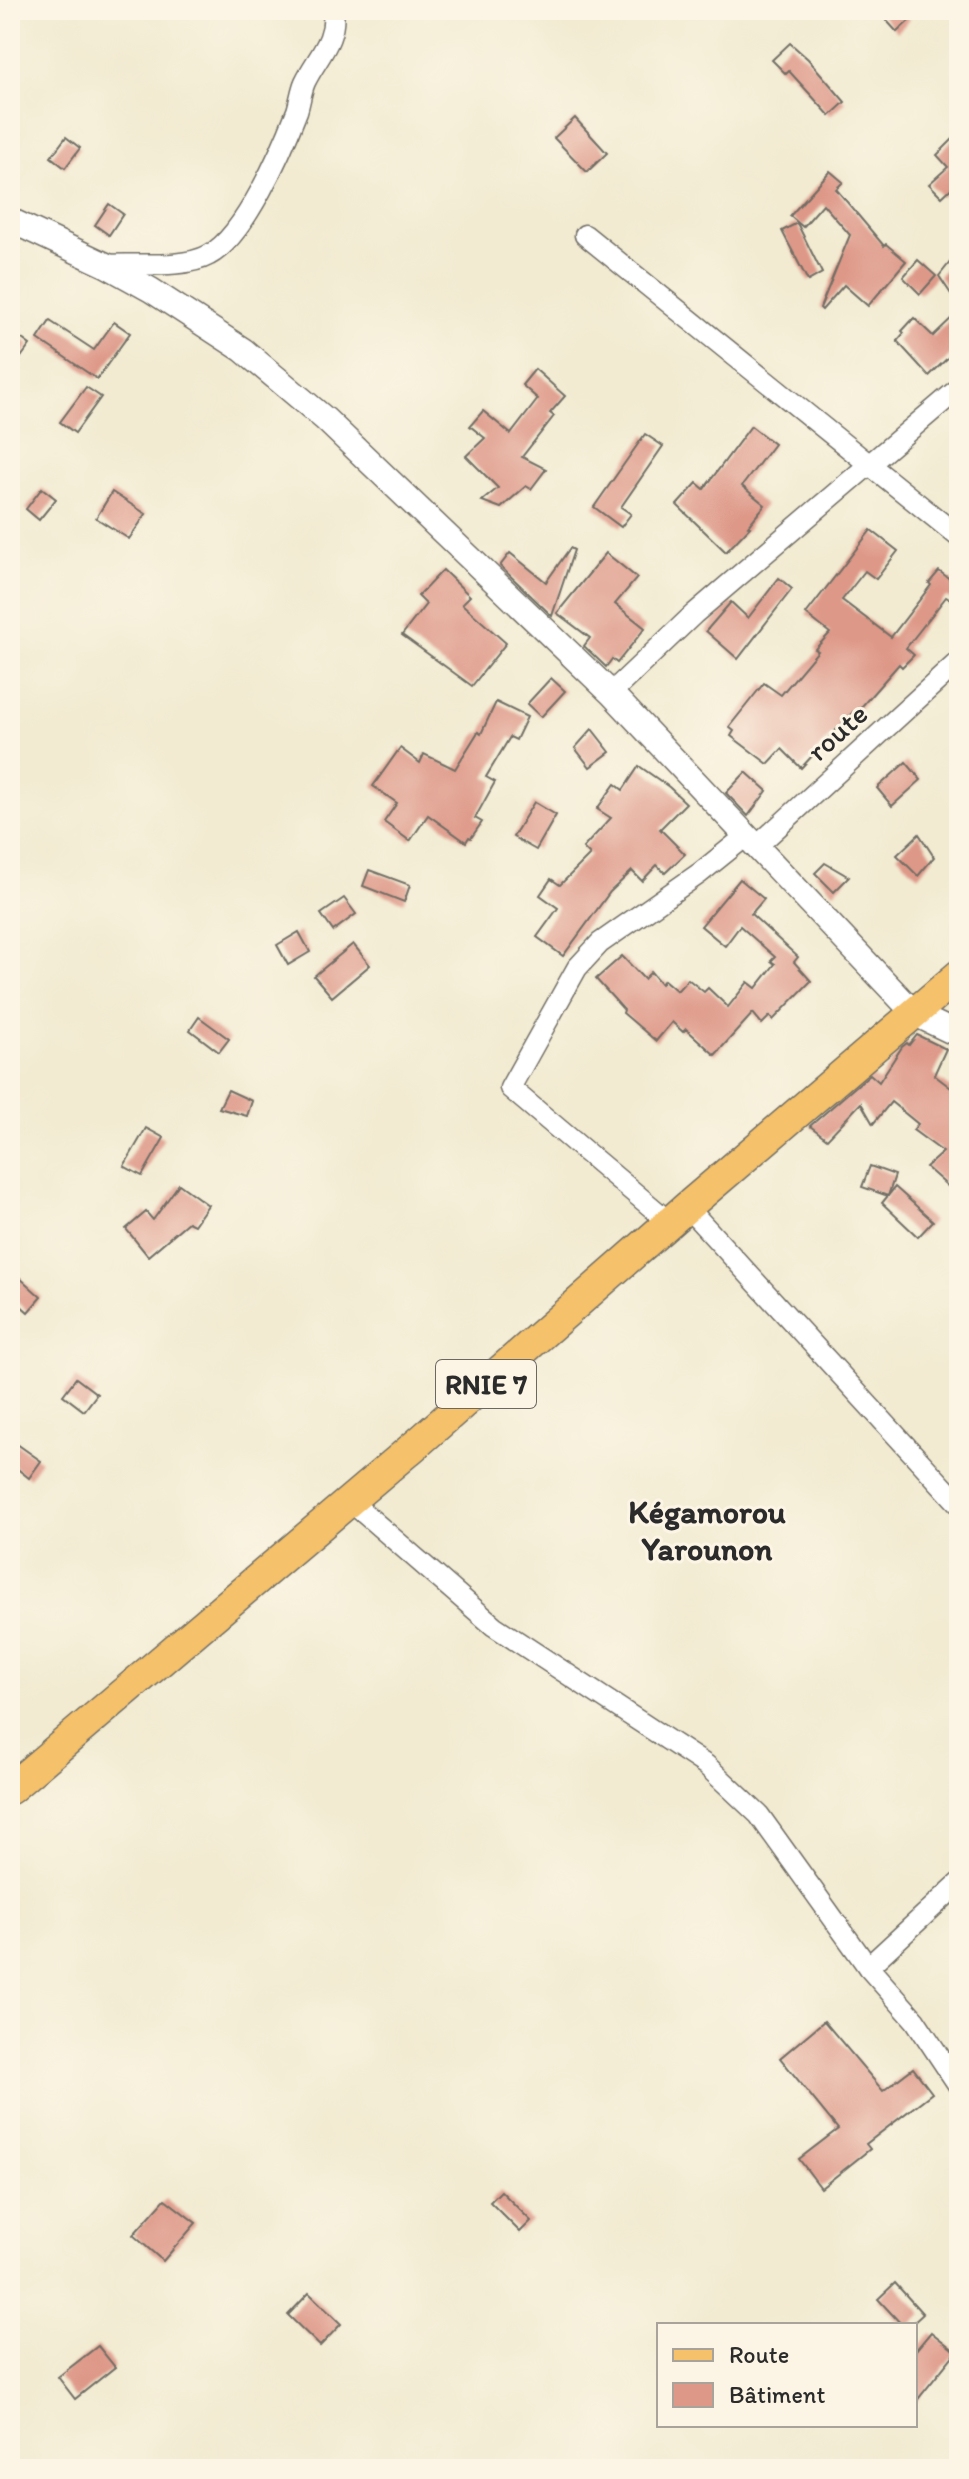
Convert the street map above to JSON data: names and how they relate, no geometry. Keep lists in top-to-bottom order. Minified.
{"streets":{"main road":["RNIE 7"],"street":["route"]},"crossings":[["route","RNIE 7"]],"districts":["Kégamorou Yarounon"],"legend":["Route","Bâtiment"]}
